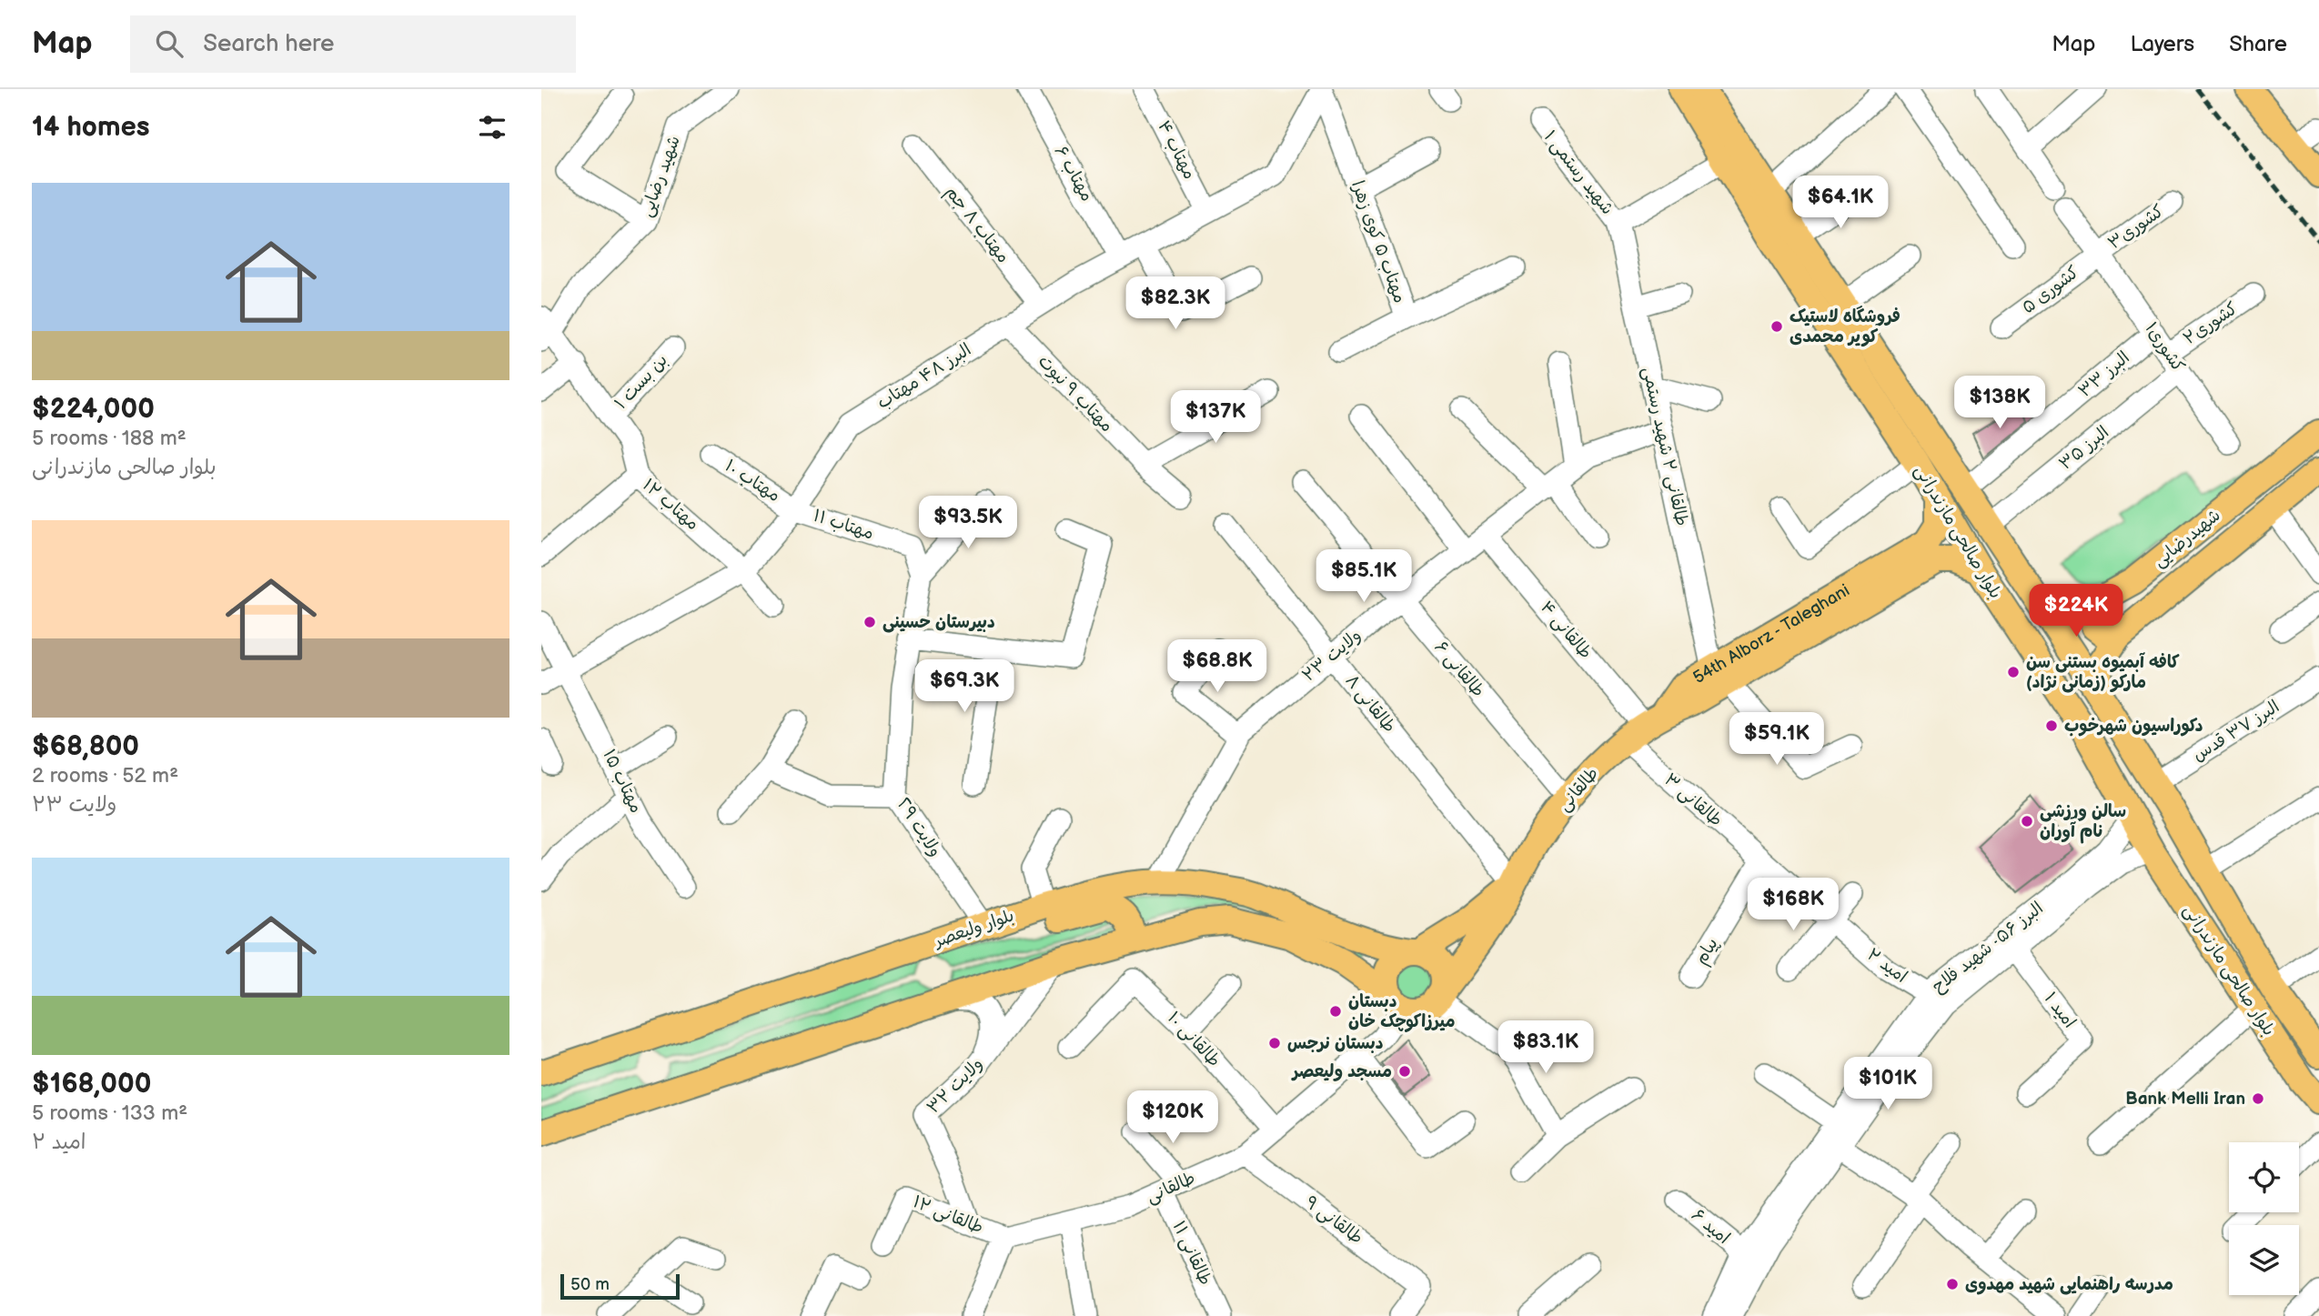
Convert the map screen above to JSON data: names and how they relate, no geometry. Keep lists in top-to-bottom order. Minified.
{"streets":{"main road":["بلوار صالحی مازندرانی","شهیدرضایی","54th Alborz - Taleghani","طالقانی","بلوار ولیعصر"],"street":["مهتاب ۴","شهید رستمی ۱","مهتاب ۶","شهید رضایی","مهتاب ۸ جم","کشوری۳","مهتاب ۵ کوی زهرا","کشوری ۵","کشوری۲","کشوری۱","البرز ۳۳","البرز ۴۸ مهتاب","بن بست ۱","مهتاب ۹ نبوت","طالقانی ۲ شهید رستمی","البرز ۳۵","مهتاب ۱۰","مهتاب ۱۲","مهتاب ۱۱","طالقانی ۴","ولایت ٣۳","طالقانی ۶","طالقانی ۸","البرز ۳۷ قدس","مهتاب ۱۵","طالقانی ۳","ولایت ٢٩","البرز ۵۶- شهید فلاح","پیام","امید ۲","امید ۱","طالقانی ۱۰","ولایت ۳۲","طالقانی ۱۲","طالقانی ۹","امید ۶","طالقانی ۱۱"]},"crossings":[["مهتاب ۴","البرز ۴۸ مهتاب"],["شهید رستمی ۱","طالقانی ۲ شهید رستمی"],["مهتاب ۶","البرز ۴۸ مهتاب"],["شهید رضایی","مهتاب ۱۲"],["مهتاب ۸ جم","البرز ۴۸ مهتاب"],["کشوری۳","کشوری ۵"],["کشوری۳","کشوری۱"],["مهتاب ۵ کوی زهرا","البرز ۴۸ مهتاب"],["کشوری ۵","کشوری۱"],["کشوری۲","کشوری۱"],["کشوری۲","البرز ۳۵"],["کشوری۱","البرز ۳۳"],["کشوری۱","البرز ۳۵"],["البرز ۳۳","بلوار صالحی مازندرانی"],["البرز ۴۸ مهتاب","مهتاب ۹ نبوت"],["البرز ۴۸ مهتاب","مهتاب ۱۰"],["البرز ۴۸ مهتاب","مهتاب ۱۲"],["البرز ۴۸ مهتاب","مهتاب ۱۱"],["البرز ۴۸ مهتاب","مهتاب ۱۵"],["بن بست ۱","مهتاب ۱۲"],["طالقانی ۲ شهید رستمی","54th Alborz - Taleghani"],["طالقانی ۲ شهید رستمی","ولایت ٣۳"],["البرز ۳۵","بلوار صالحی مازندرانی"],["مهتاب ۱۰","مهتاب ۱۱"],["بلوار صالحی مازندرانی","شهیدرضایی"],["بلوار صالحی مازندرانی","54th Alborz - Taleghani"],["بلوار صالحی مازندرانی","البرز ۳۷ قدس"],["بلوار صالحی مازندرانی","البرز ۵۶- شهید فلاح"],["طالقانی ۴","54th Alborz - Taleghani"],["طالقانی ۴","ولایت ٣۳"],["طالقانی ۴","طالقانی"],["طالقانی ۴","طالقانی ۳"],["54th Alborz - Taleghani","طالقانی"],["54th Alborz - Taleghani","طالقانی ۳"],["ولایت ٣۳","طالقانی ۶"],["ولایت ٣۳","طالقانی ۸"],["ولایت ٣۳","بلوار ولیعصر"],["طالقانی ۶","طالقانی"],["طالقانی ۸","طالقانی"],["طالقانی","طالقانی ۳"],["طالقانی","بلوار ولیعصر"],["طالقانی","طالقانی ۱۰"],["طالقانی","طالقانی ۱۲"],["طالقانی","طالقانی ۹"],["طالقانی","طالقانی ۱۱"],["طالقانی ۳","پیام"],["طالقانی ۳","امید ۲"],["ولایت ٢٩","بلوار ولیعصر"],["البرز ۵۶- شهید فلاح","امید ۲"],["البرز ۵۶- شهید فلاح","امید ۱"],["البرز ۵۶- شهید فلاح","امید ۶"],["پیام","امید ۲"],["ولایت ۳۲","طالقانی ۱۲"]],"places":["فروشگاه لاستیک کویر محمدی","دبیرستان حسینی","کافه آبمیوه بستنی سن مارکو (زمانی نژاد)","دکوراسیون شهرخوب","سالن ورزشی نام آوران","دبستان میرزاکوچک خان","دبستان نرجس","مسجد ولیعصر","Bank Melli Iran","مدرسه راهنمایی شهید مهدوی"],"scale_bar":"50 m","page":{"header":"Map","search":"Search here","nav":["Map","Layers","Share"],"heading":"14 homes","list":[{"name":"$224,000","note":"5 rooms · 188 m² · بلوار صالحی مازندرانی"},{"name":"$68,800","note":"2 rooms · 52 m² · ولایت ٣۳"},{"name":"$168,000","note":"5 rooms · 133 m² · امید ۲"}],"price":["$64.1K","$82.3K","$138K","$137K","$93.5K","$85.1K","$224K","$68.8K","$69.3K","$59.1K","$168K","$83.1K","$101K","$120K"],"scale":"50 m"}}
